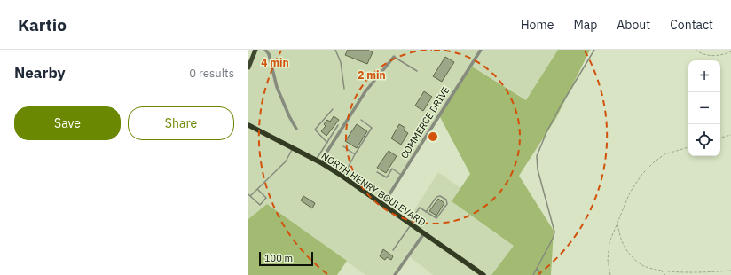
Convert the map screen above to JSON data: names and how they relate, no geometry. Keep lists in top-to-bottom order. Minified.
{"streets":{"highway":["NORTH HENRY BOULEVARD"],"street":["COMMERCE DRIVE"]},"crossings":[["COMMERCE DRIVE","NORTH HENRY BOULEVARD"]],"scale_bar":"100 m","page":{"header":"Kartio","nav":["Home","Map","About","Contact"],"heading":["Nearby","0 results"],"map_buttons":["+","−"],"buttons":["Save","Share"],"scale":"100 m"},"rings":["4 min","2 min"]}
